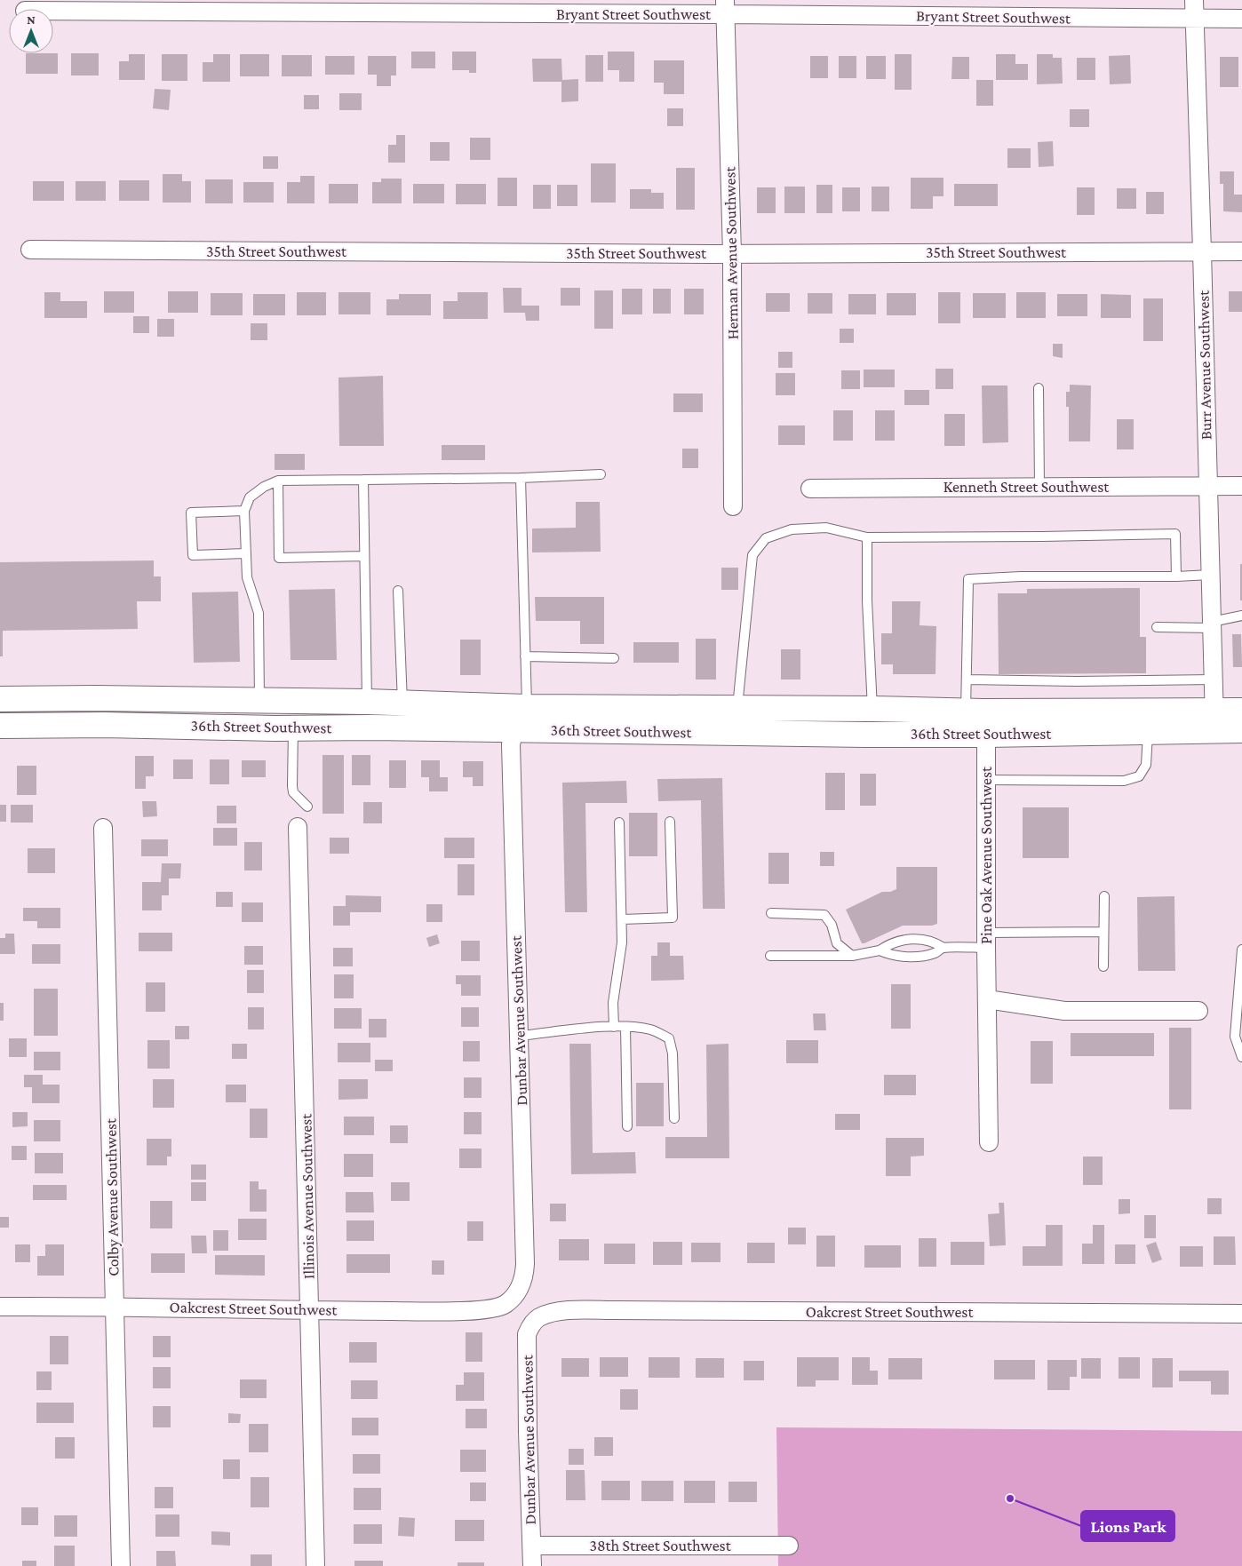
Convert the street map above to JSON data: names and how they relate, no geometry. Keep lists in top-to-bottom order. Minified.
{"streets":{"street":["Bryant Street Southwest","35th Street Southwest","Herman Avenue Southwest","Burr Avenue Southwest","Kenneth Street Southwest","36th Street Southwest","Pine Oak Avenue Southwest","Dunbar Avenue Southwest","Illinois Avenue Southwest","Colby Avenue Southwest","Oakcrest Street Southwest","38th Street Southwest"]},"crossings":[["Bryant Street Southwest","Herman Avenue Southwest"],["Bryant Street Southwest","Burr Avenue Southwest"],["35th Street Southwest","Herman Avenue Southwest"],["35th Street Southwest","Burr Avenue Southwest"],["Burr Avenue Southwest","Kenneth Street Southwest"],["Burr Avenue Southwest","36th Street Southwest"],["36th Street Southwest","Pine Oak Avenue Southwest"],["36th Street Southwest","Dunbar Avenue Southwest"],["Dunbar Avenue Southwest","Oakcrest Street Southwest"],["Dunbar Avenue Southwest","38th Street Southwest"],["Illinois Avenue Southwest","Oakcrest Street Southwest"],["Colby Avenue Southwest","Oakcrest Street Southwest"]],"places":["Lions Park"],"north":"top"}
